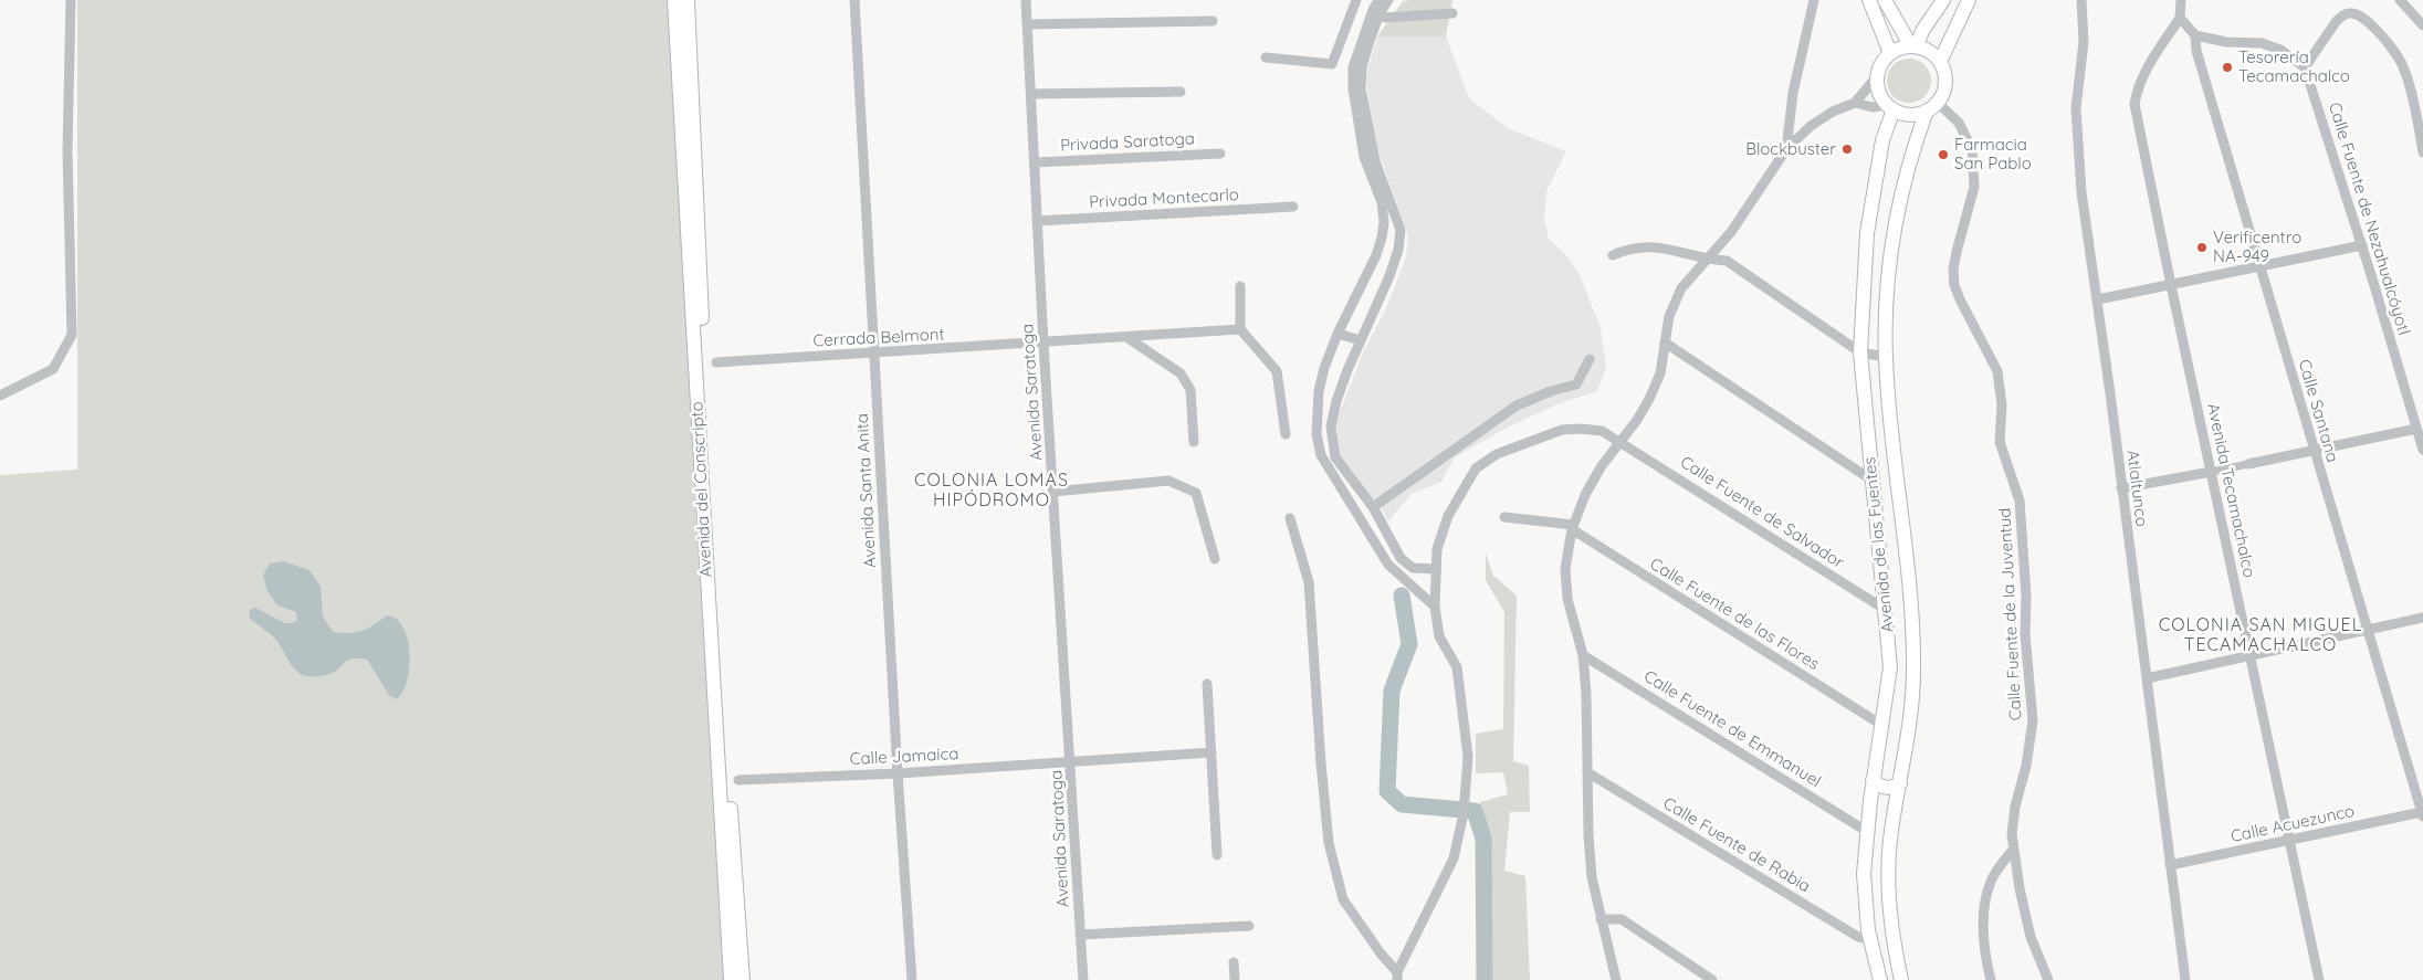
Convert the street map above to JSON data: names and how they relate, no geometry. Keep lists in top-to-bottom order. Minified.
{"streets":{"main road":["Avenida del Conscripto","Avenida de las Fuentes"],"street":["Privada Saratoga","Privada Montecarlo","Calle Fuente de Nezahualcóyotl","Cerrada Belmont","Avenida Saratoga","Calle Santana","Atlaltunco","Avenida Santa Anita","Avenida Tecamachalco","Calle Fuente de Salvador","Calle Fuente de las Flores","Calle Fuente de la Juventud","Calle Fuente de Emmanuel","Calle Jamaica","Calle Acuezunco","Calle Fuente de Rabia"]},"crossings":[["Privada Saratoga","Avenida Saratoga"],["Privada Montecarlo","Avenida Saratoga"],["Cerrada Belmont","Avenida Saratoga"],["Cerrada Belmont","Avenida Santa Anita"],["Avenida Saratoga","Calle Jamaica"],["Calle Santana","Calle Acuezunco"],["Atlaltunco","Calle Acuezunco"],["Avenida Santa Anita","Calle Jamaica"],["Avenida Tecamachalco","Calle Acuezunco"],["Calle Fuente de Salvador","Avenida de las Fuentes"],["Avenida de las Fuentes","Calle Fuente de las Flores"],["Avenida de las Fuentes","Calle Fuente de la Juventud"],["Avenida de las Fuentes","Calle Fuente de Emmanuel"],["Avenida de las Fuentes","Calle Fuente de Rabia"]],"districts":["COLONIA LOMAS HIPÓDROMO","COLONIA SAN MIGUEL TECAMACHALCO"],"places":["Tesorería Tecamachalco","Blockbuster","Farmacia San Pablo","Verificentro NA-949"]}
